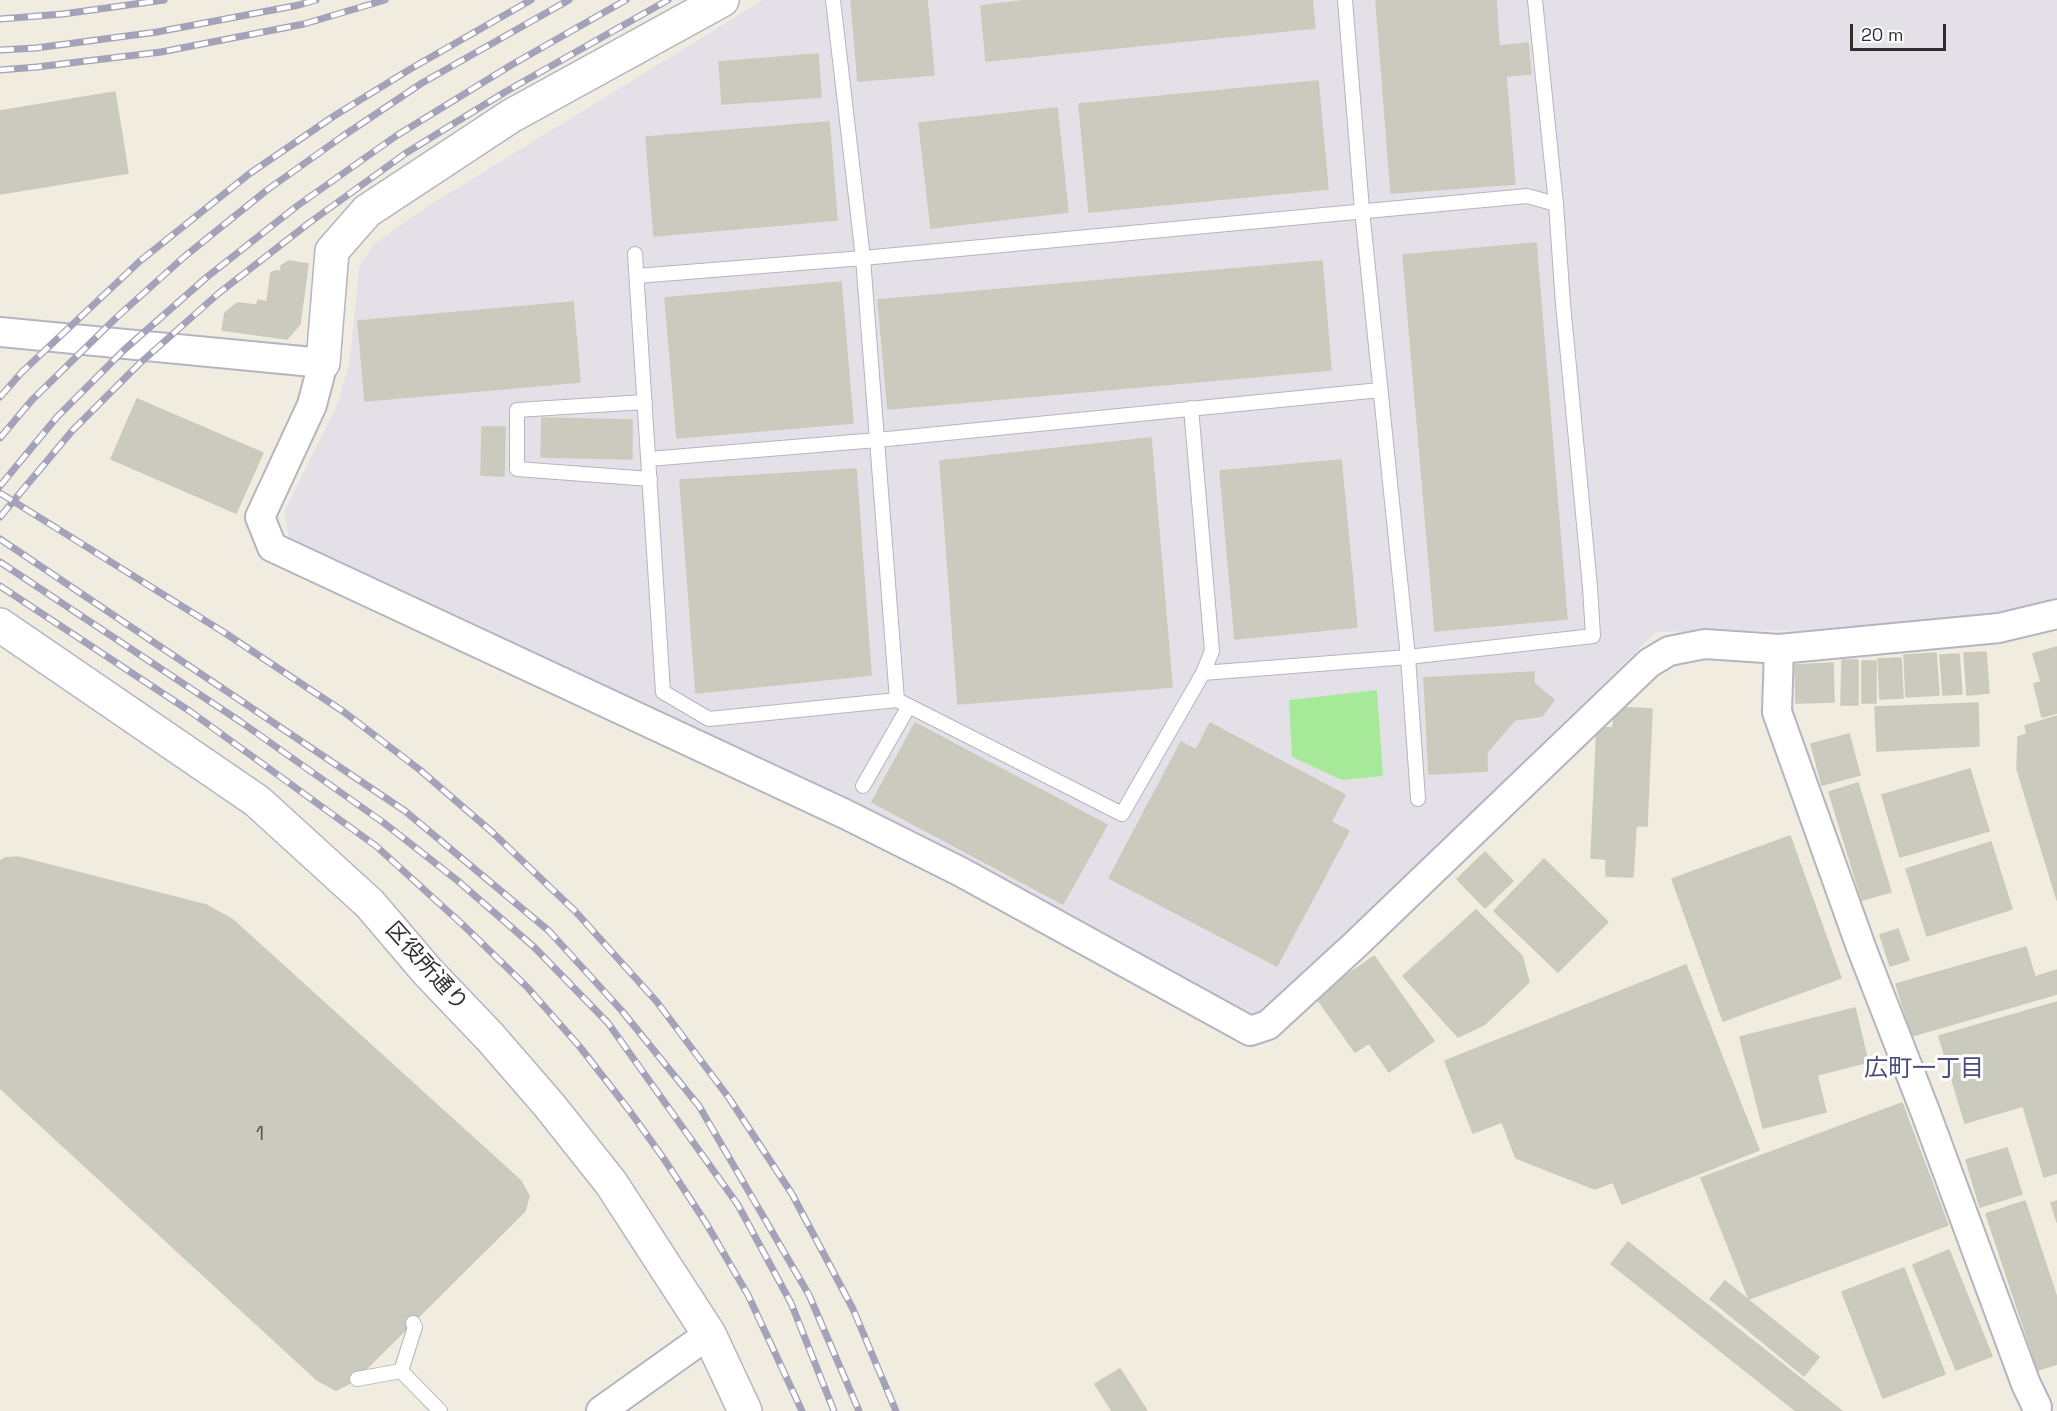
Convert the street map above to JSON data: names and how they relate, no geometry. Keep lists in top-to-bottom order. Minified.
{"streets":{"street":["区役所通り"]},"districts":["広町一丁目"],"house_numbers":["1"],"scale_bar":"20 m"}
